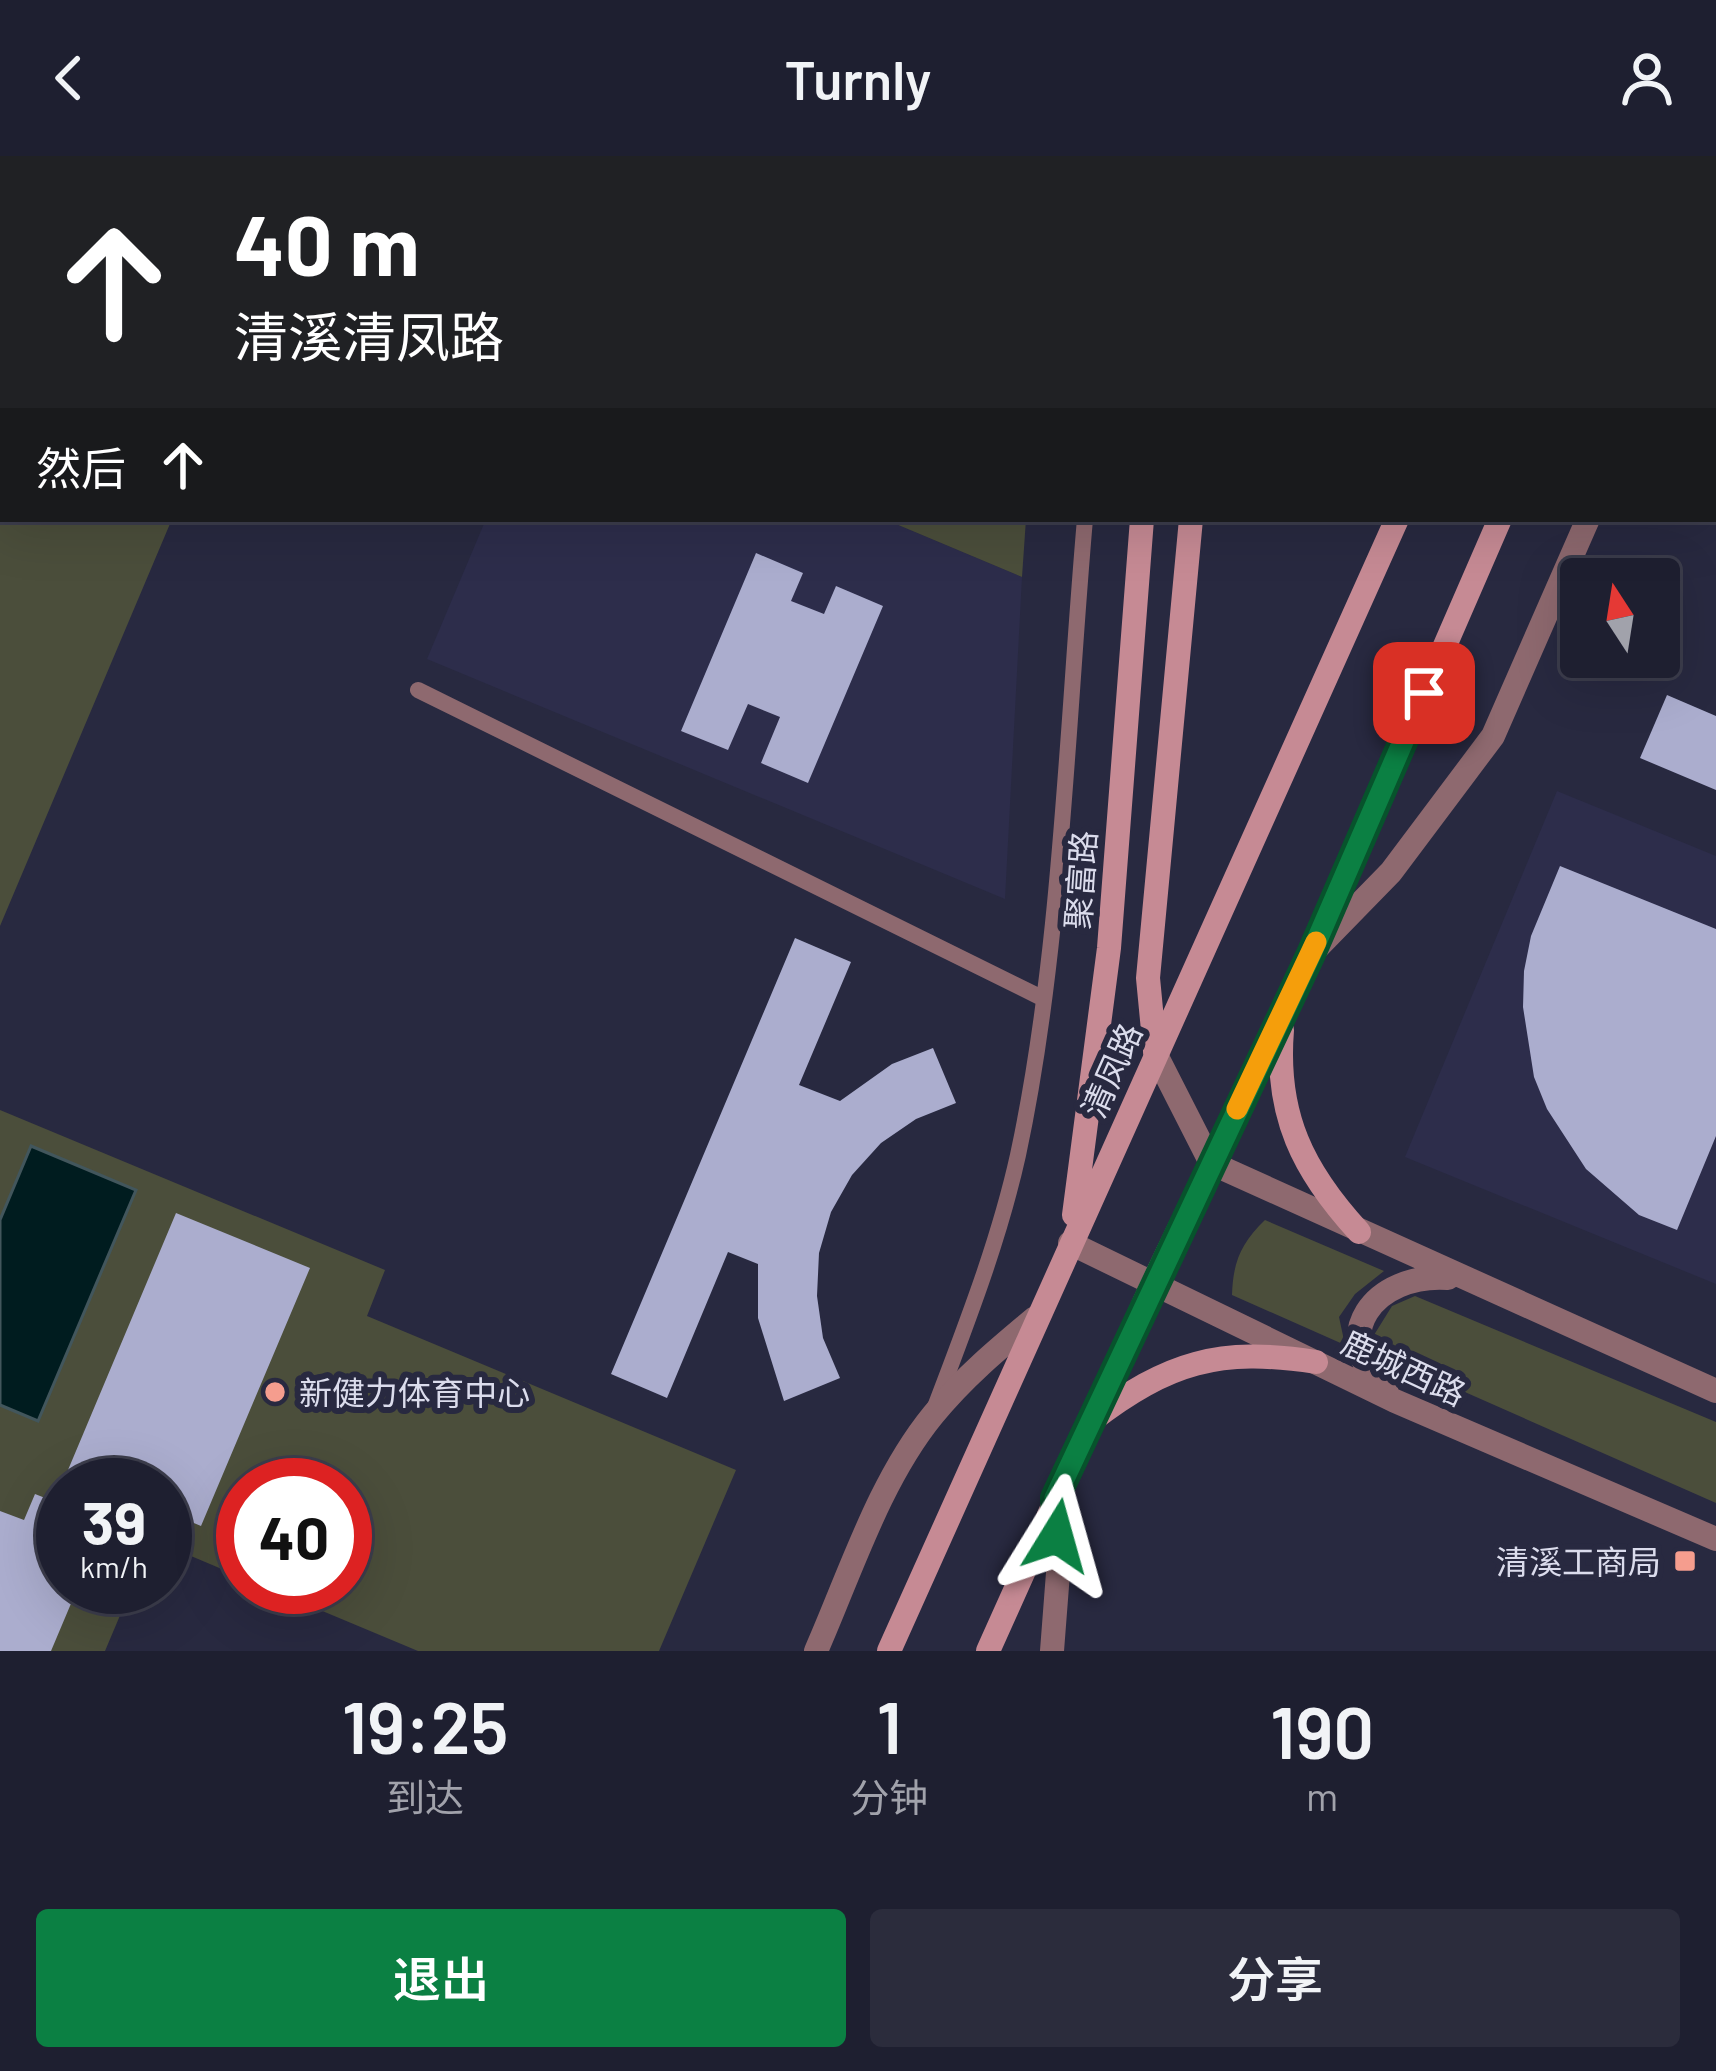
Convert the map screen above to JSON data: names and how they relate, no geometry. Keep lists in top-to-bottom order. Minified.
{"streets":{"main road":["聚富路","清凤路"],"street":["鹿城西路"]},"crossings":[["聚富路","清凤路"],["聚富路","鹿城西路"],["清凤路","鹿城西路"]],"places":{"other":["新健力体育中心"],"transit":["清溪工商局"]},"north":"top","page":{"header":"Turnly","turn":["40 m","清溪清凤路"],"then":"然后","speed":"39 km/h","limit":"40","eta":["19:25","到达","1","分钟","190","m"],"buttons":["退出","分享"]}}
